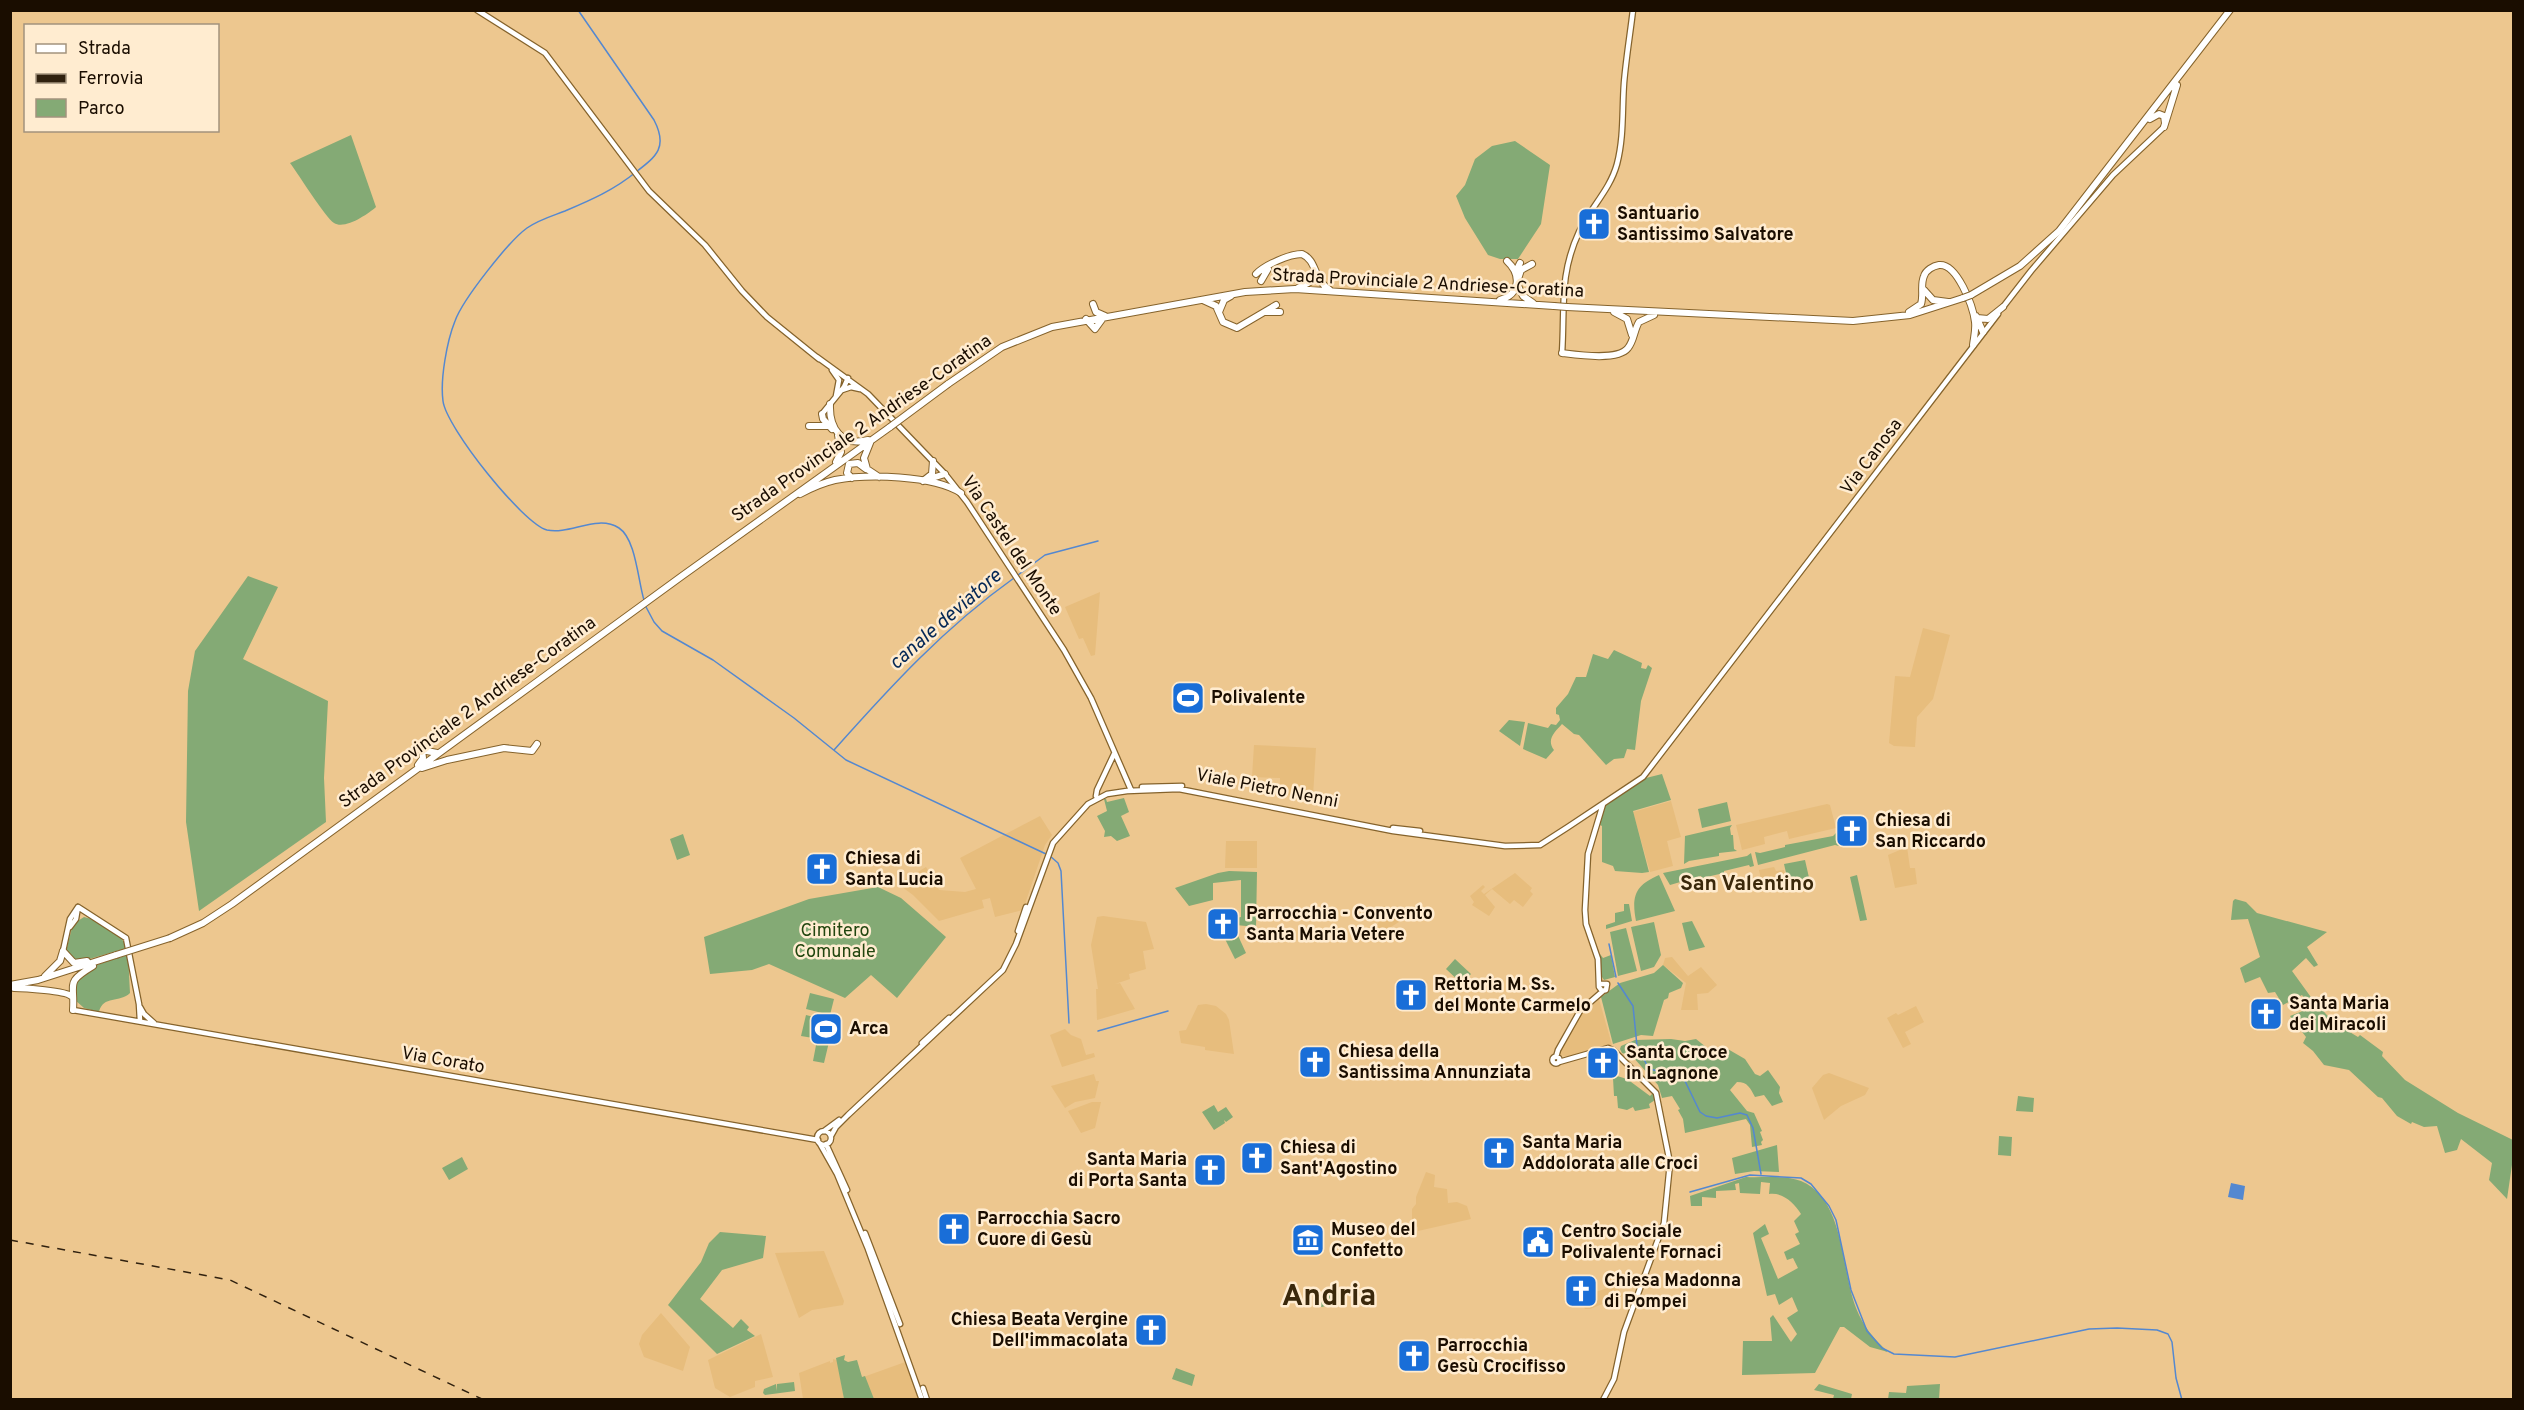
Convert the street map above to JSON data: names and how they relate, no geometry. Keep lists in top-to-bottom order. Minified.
{"streets":{"main road":["Strada Provinciale 2 Andriese-Coratina","Via Canosa","Via Castel del Monte","Viale Pietro Nenni","Via Corato"]},"crossings":[["Via Canosa","Viale Pietro Nenni"],["Via Castel del Monte","Viale Pietro Nenni"]],"districts":["San Valentino","Andria"],"water":["canale deviatore"],"parks":["Cimitero Comunale"],"places":{"church":["Santuario Santissimo Salvatore","Chiesa di San Riccardo","Chiesa di Santa Lucia","Parrocchia - Convento Santa Maria Vetere","Rettoria M. Ss. del Monte Carmelo","Santa Maria dei Miracoli","Chiesa della Santissima Annunziata","Santa Croce in Lagnone","Santa Maria Addolorata alle Croci","Chiesa di Sant'Agostino","Santa Maria di Porta Santa","Parrocchia Sacro Cuore di Gesù","Chiesa Madonna di Pompei","Chiesa Beata Vergine Dell'immacolata","Parrocchia Gesù Crocifisso"],"sports":["Polivalente","Arca"],"museum":["Museo del Confetto"],"public building":["Centro Sociale Polivalente Fornaci"]},"legend":["Strada","Ferrovia","Parco"]}
